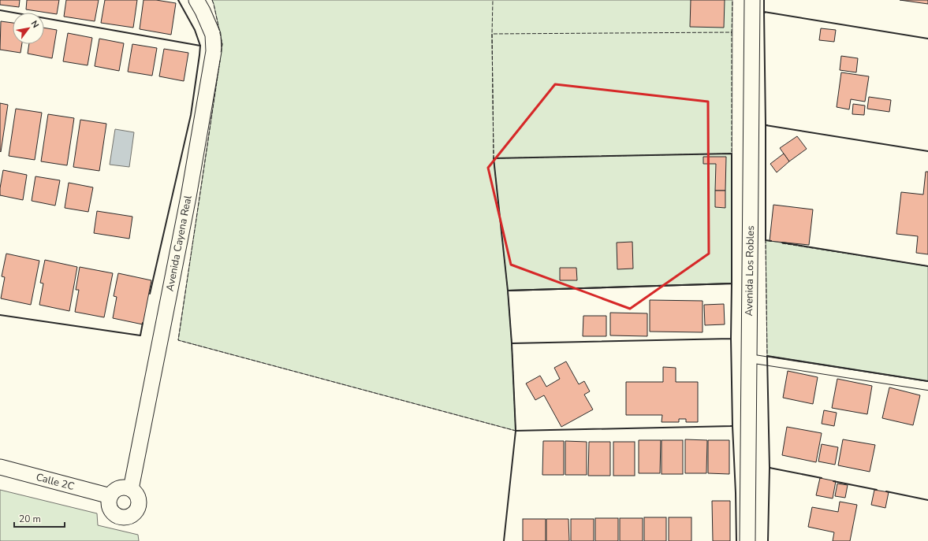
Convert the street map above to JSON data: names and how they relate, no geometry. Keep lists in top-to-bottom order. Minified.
{"streets":{"street":["Avenida Cayena Real","Avenida Los Robles","Calle 2C"]},"crossings":[["Avenida Cayena Real","Calle 2C"]],"scale_bar":"20 m","north":"top right"}
